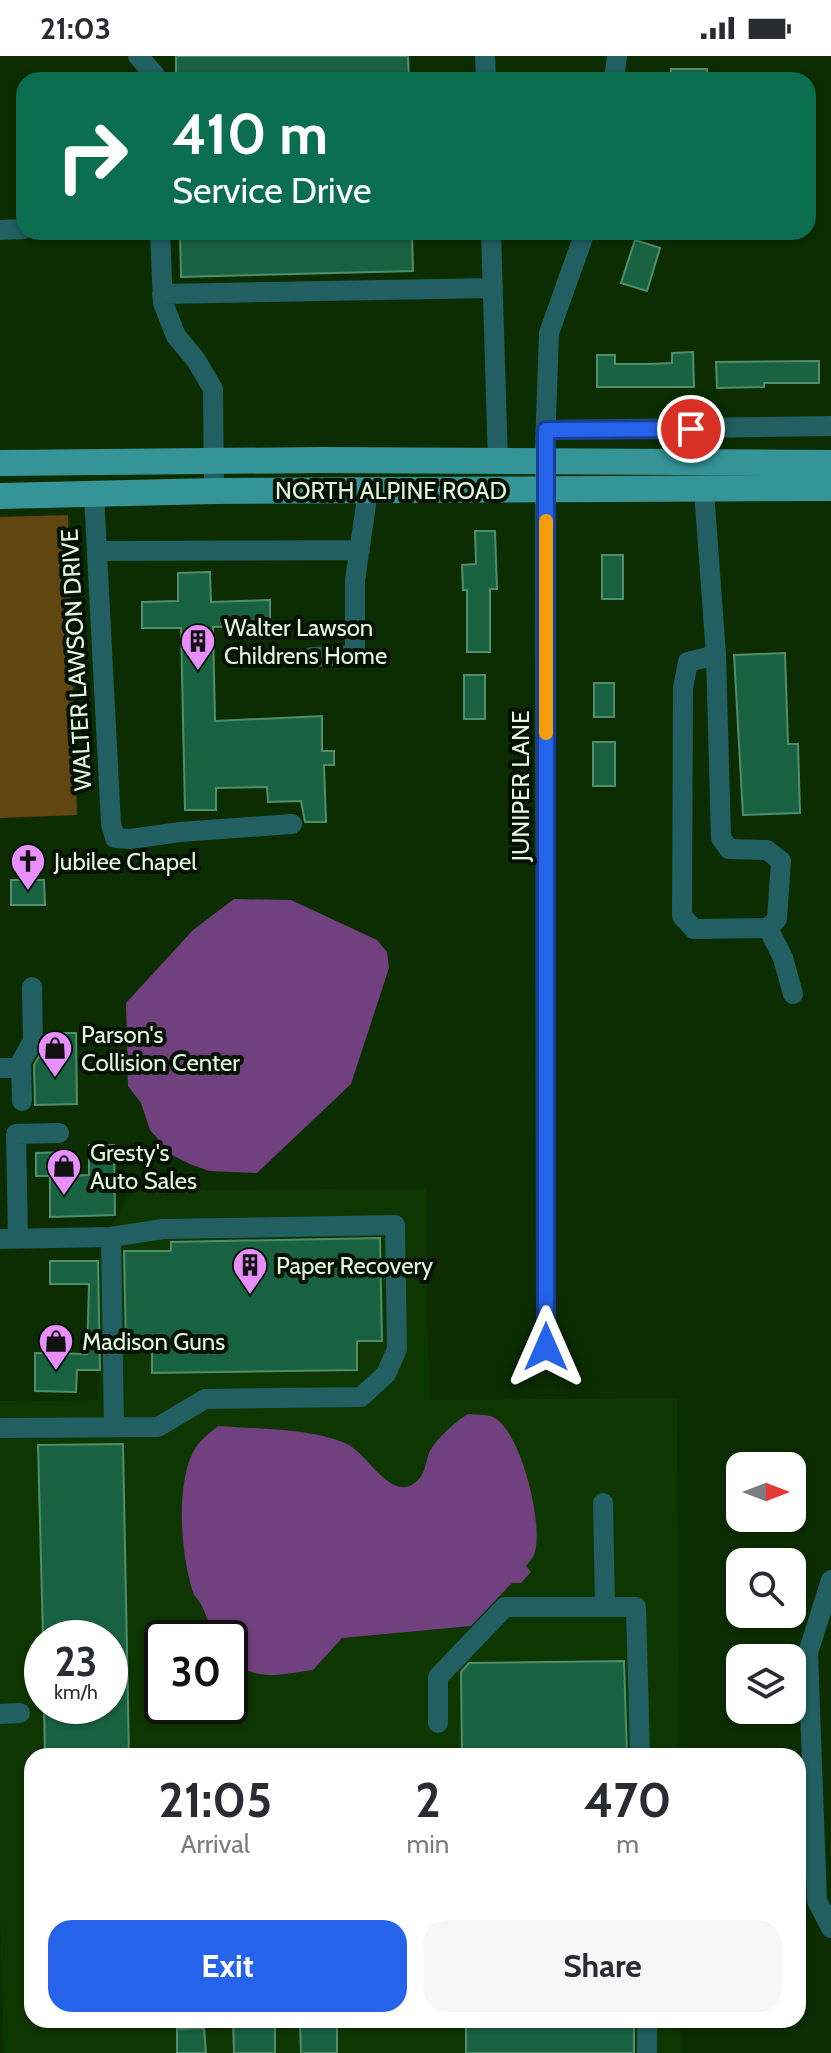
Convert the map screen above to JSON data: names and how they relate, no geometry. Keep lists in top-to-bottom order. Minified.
{"streets":{"main road":["NORTH ALPINE ROAD"],"street":["WALTER LAWSON DRIVE","JUNIPER LANE"]},"crossings":[["NORTH ALPINE ROAD","WALTER LAWSON DRIVE"],["NORTH ALPINE ROAD","JUNIPER LANE"]],"places":{"building":["Walter Lawson Childrens Home","Paper Recovery"],"church":["Jubilee Chapel"],"shop":["Parson's Collision Center","Gresty's Auto Sales","Madison Guns"]},"north":"right","page":{"status":"21:03","turn":["410 m","Service Drive"],"speed":"23 km/h","limit":"30","eta":["21:05","Arrival","2","min","470","m"],"buttons":["Exit","Share"]}}
